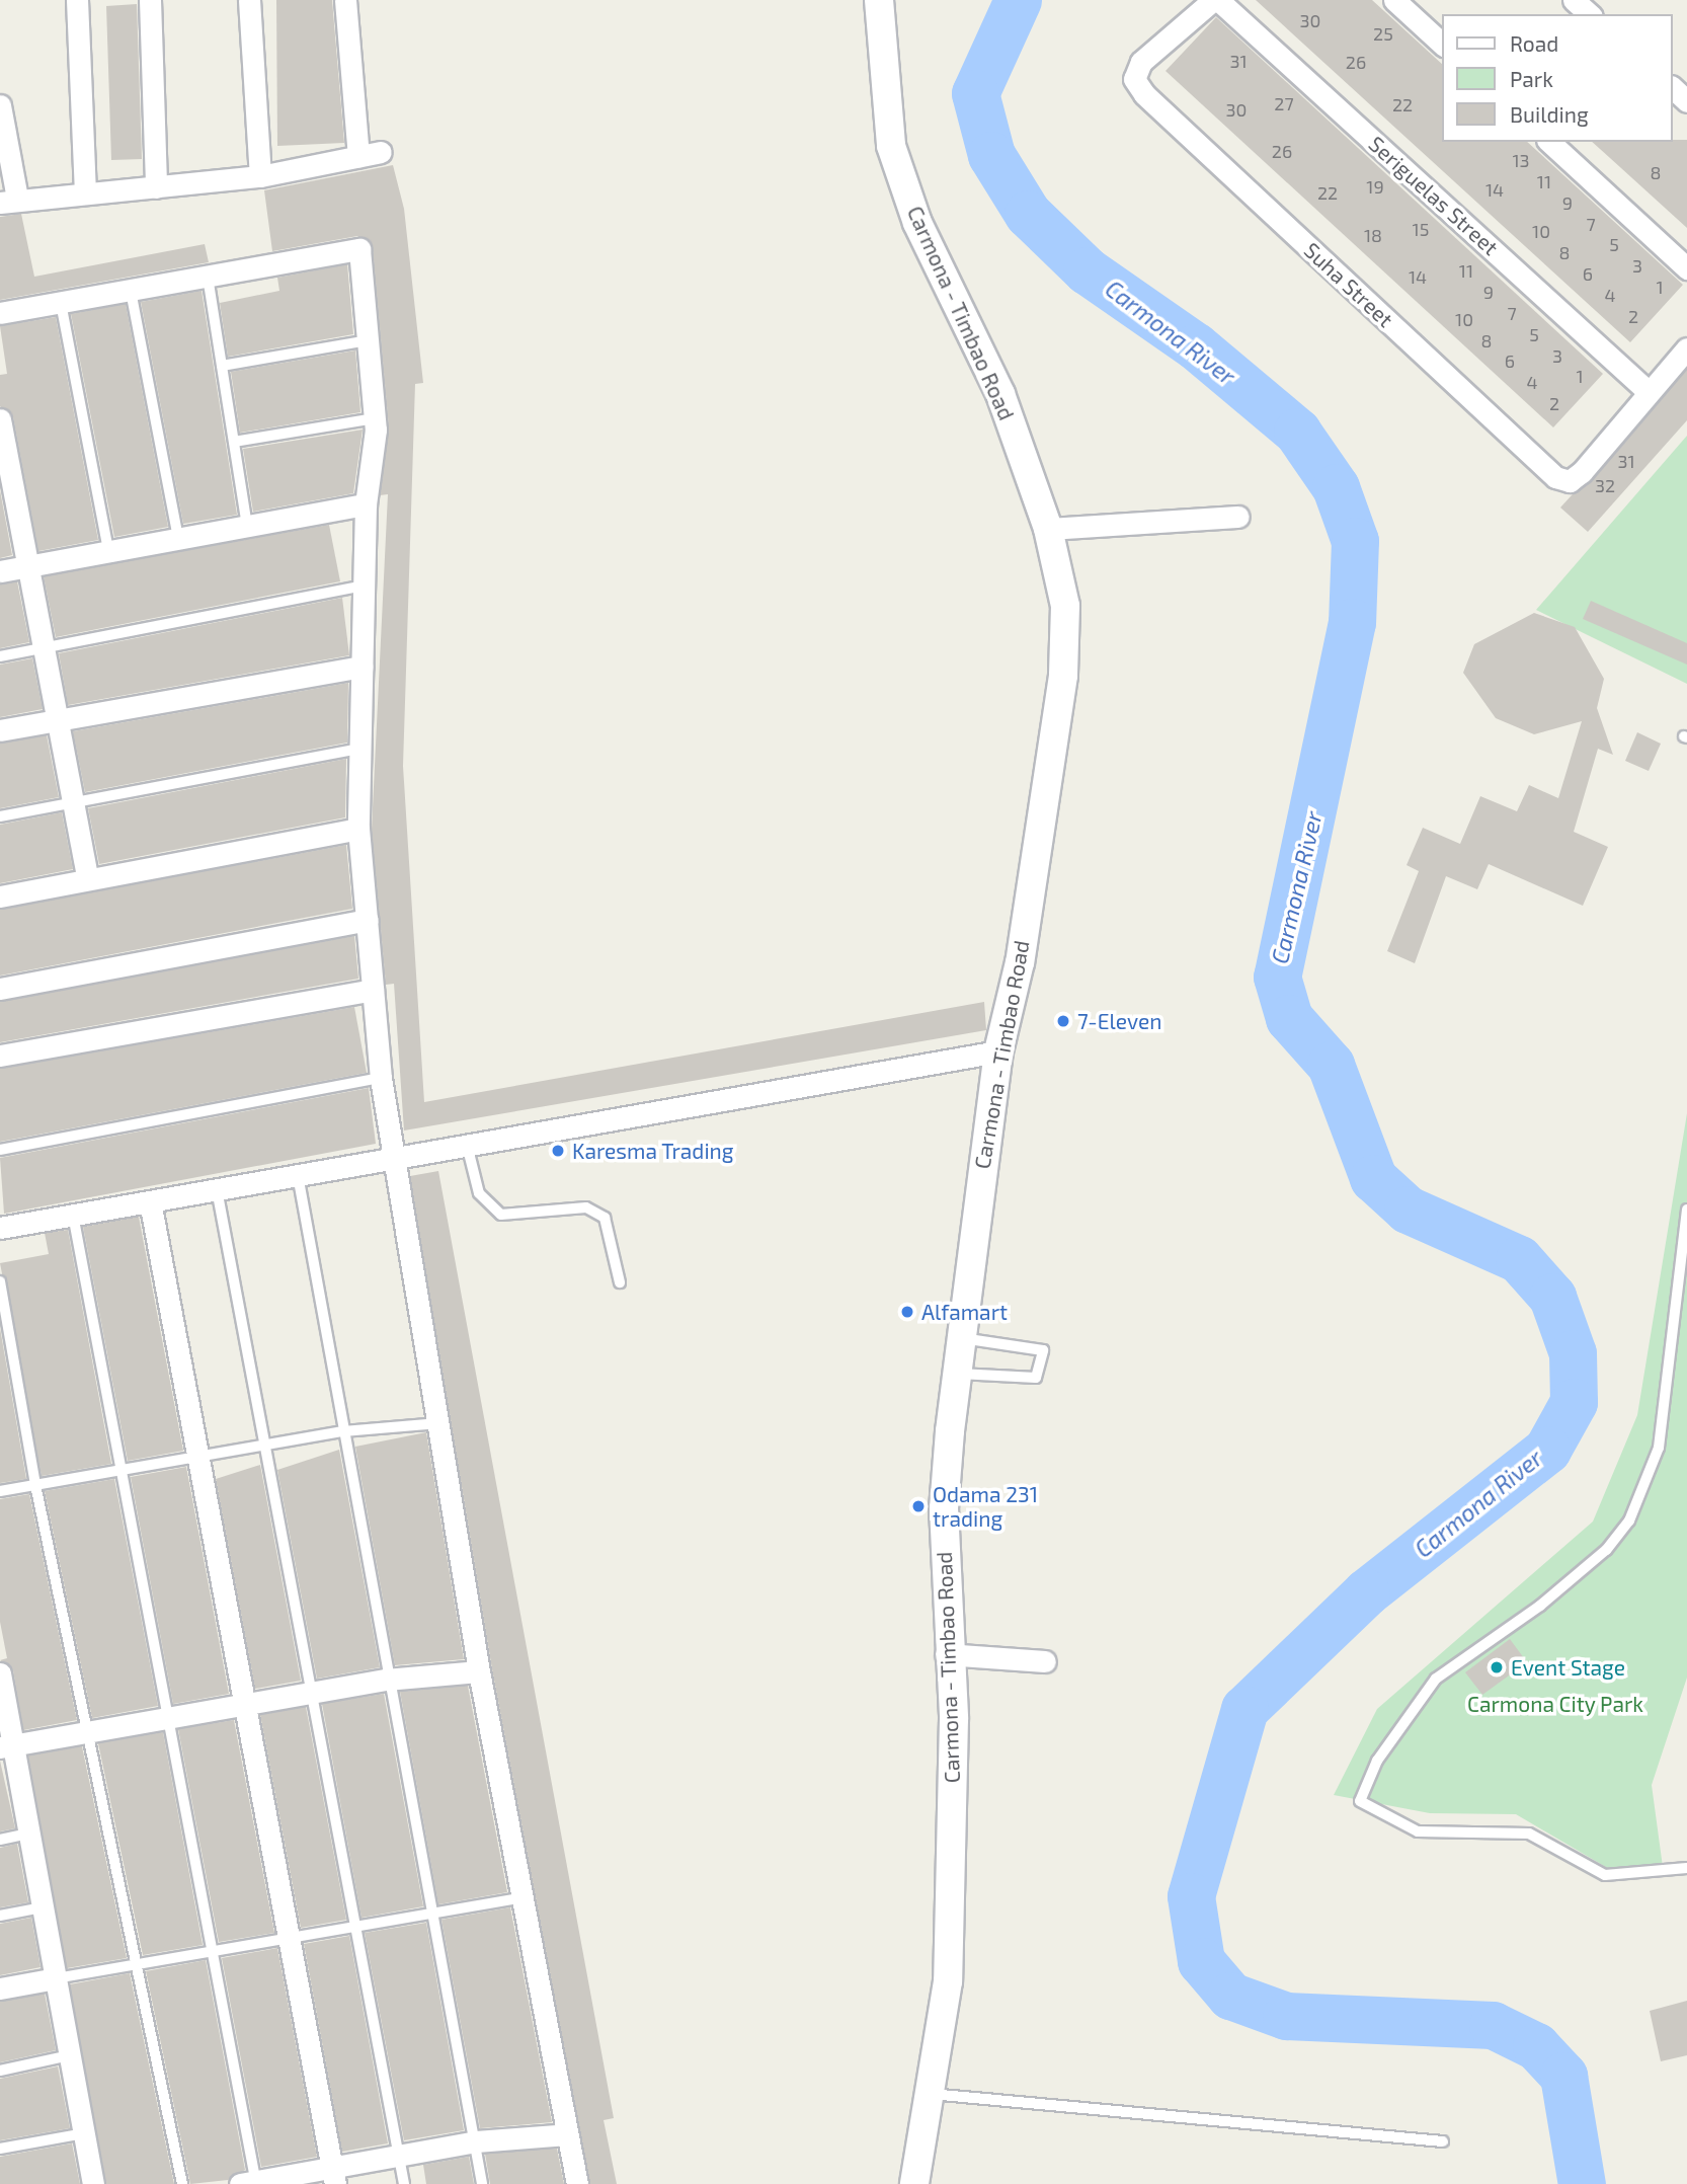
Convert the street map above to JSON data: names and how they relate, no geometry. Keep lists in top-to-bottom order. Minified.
{"streets":{"main road":["Carmona - Timbao Road"],"street":["Seriguelas Street","Suha Street"]},"crossings":[["Seriguelas Street","Suha Street"]],"water":["Carmona River"],"parks":["Carmona City Park"],"places":["7-Eleven","Karesma Trading","Alfamart","Odama 231 trading","Event Stage"],"house_numbers":["30","25","31","26","27","22","30","26","13","8","11","19","14","22","9","7","15","10","18","5","8","3","11","6","14","1","9","4","7","2","10","5","8","3","6","1","4","2","31","32"],"legend":["Road","Park","Building"]}
